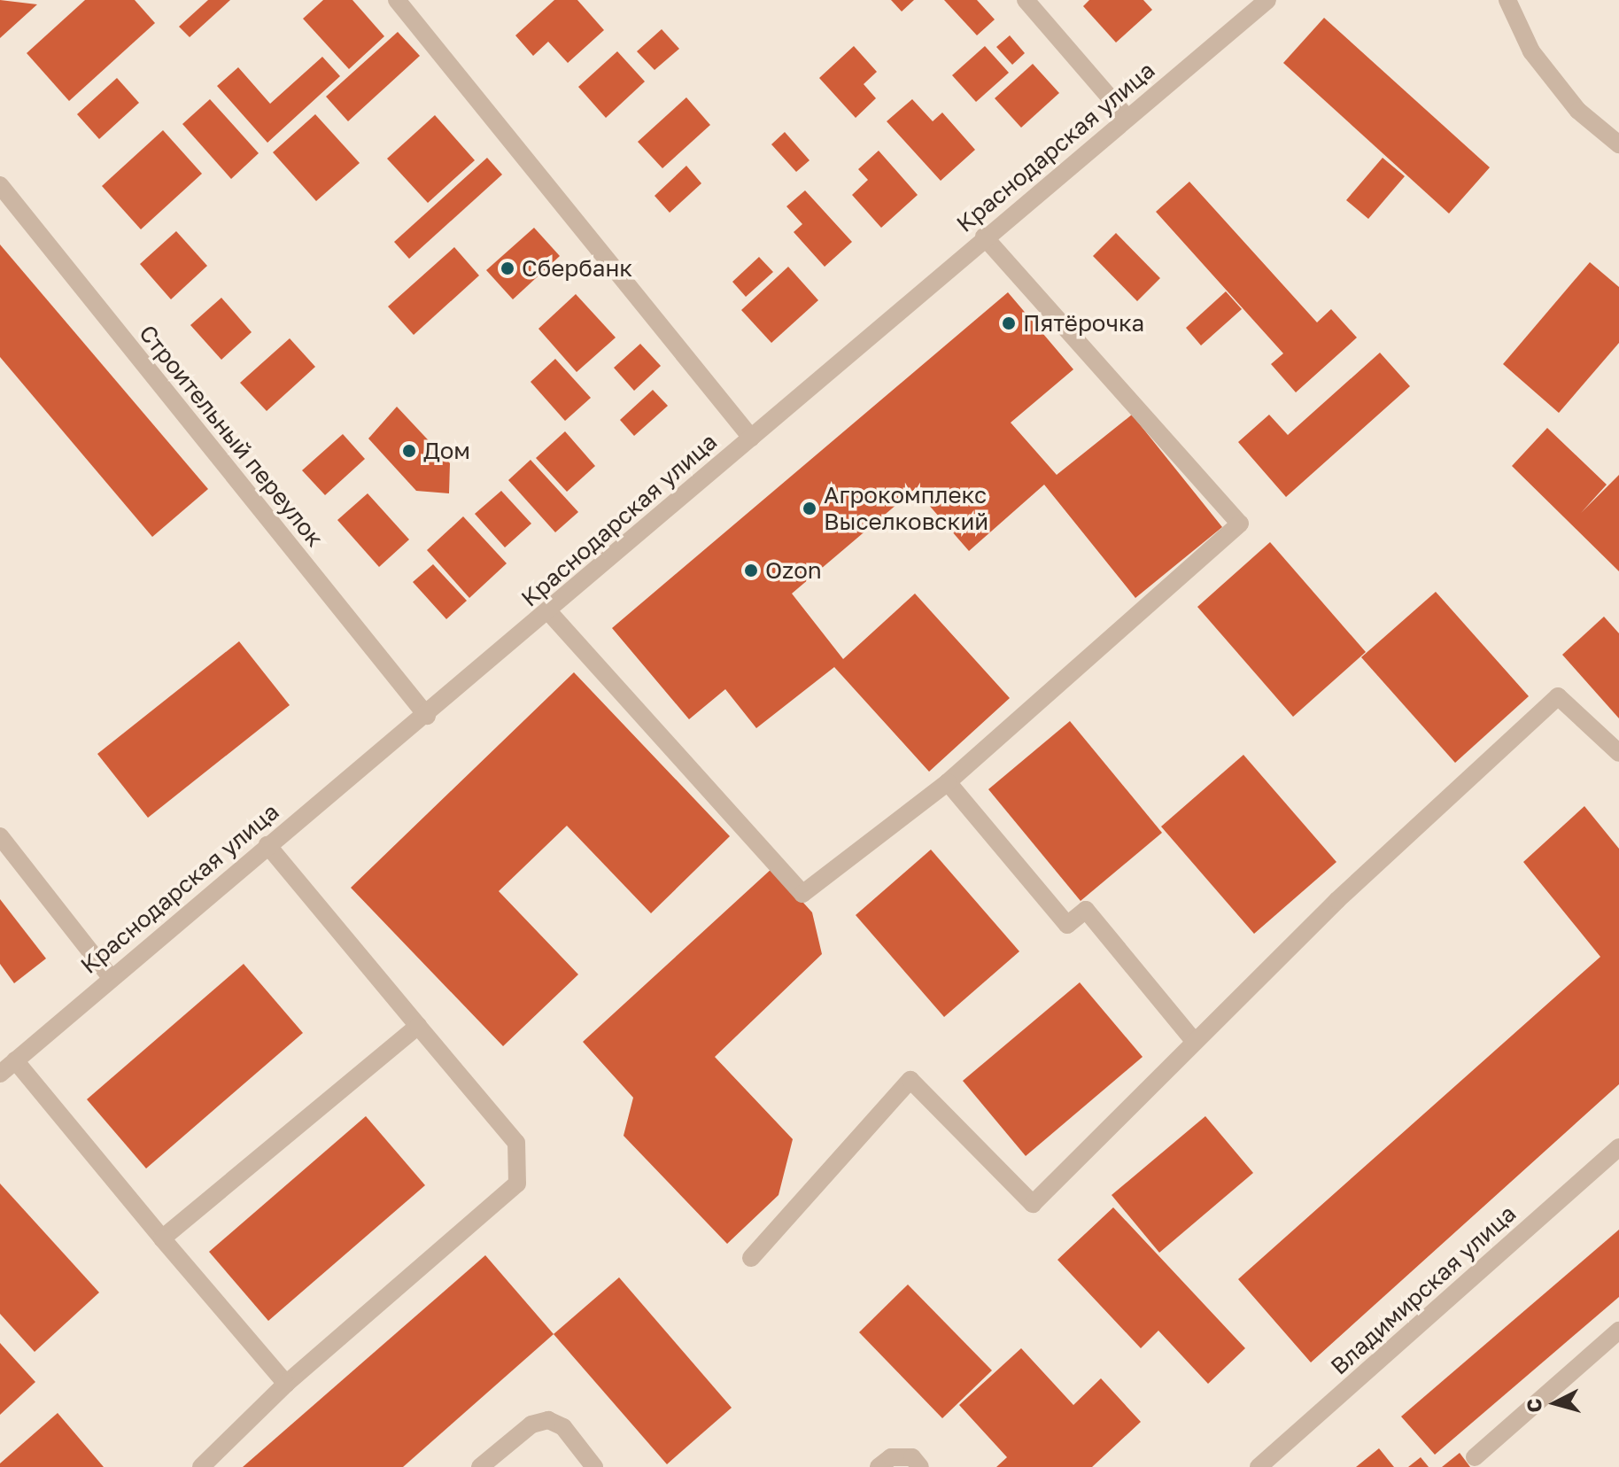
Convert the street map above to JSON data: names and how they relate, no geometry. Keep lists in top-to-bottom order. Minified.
{"streets":{"street":["Краснодарская улица","Строительный переулок","Владимирская улица"]},"crossings":[["Краснодарская улица","Строительный переулок"]],"places":["Сбербанк","Пятёрочка","Дом","Агрокомплекс Выселковский","Ozon"],"north":"left"}
